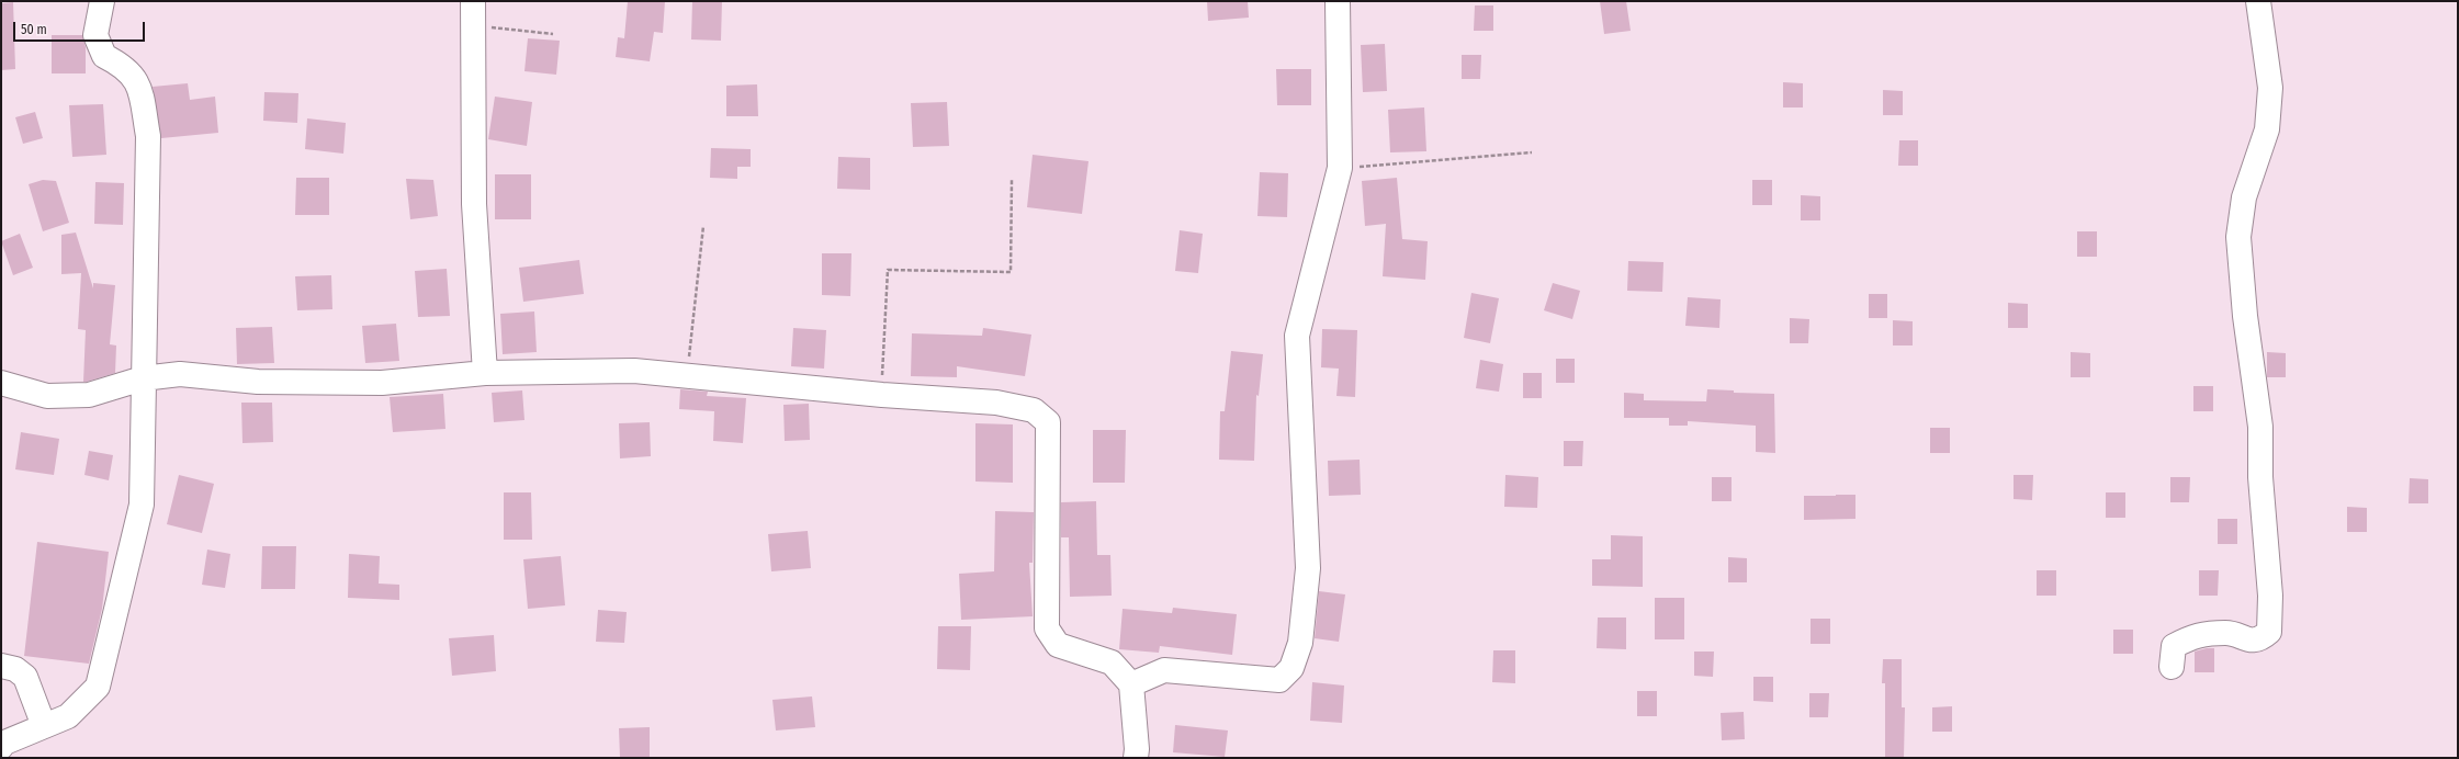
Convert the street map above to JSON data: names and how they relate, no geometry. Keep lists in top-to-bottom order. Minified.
{"scale_bar":"50 m"}
